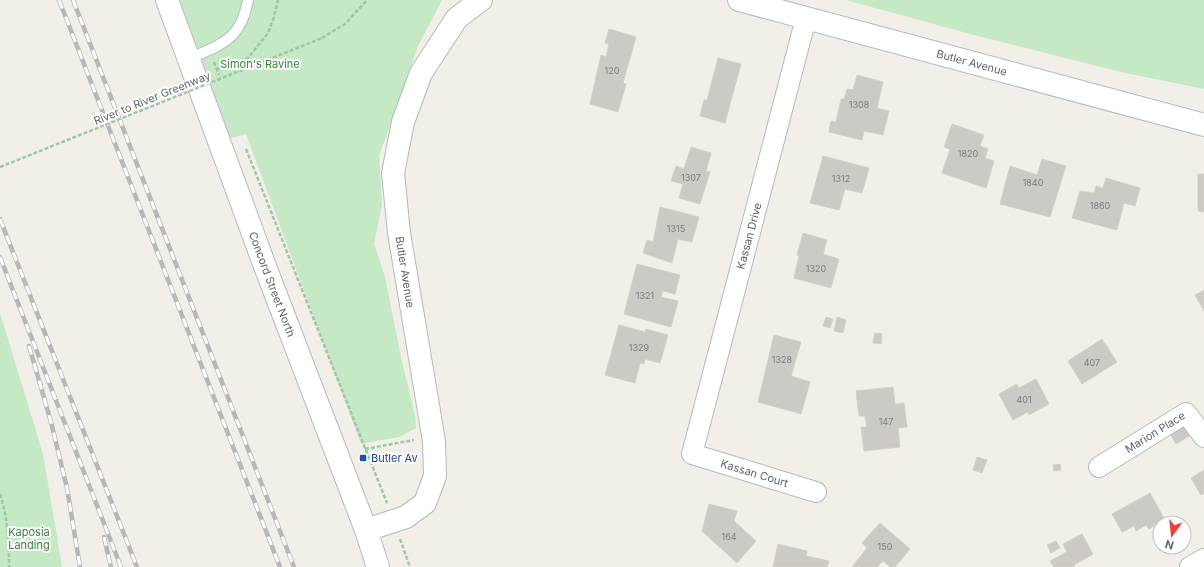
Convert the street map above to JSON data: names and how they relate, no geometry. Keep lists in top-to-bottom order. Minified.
{"streets":{"street":["Butler Avenue","Kassan Drive","Concord Street North","Marion Place","Kassan Court"],"path":["River to River Greenway"]},"crossings":[["Butler Avenue","Kassan Drive"],["Butler Avenue","Concord Street North"],["Kassan Drive","Kassan Court"]],"parks":["Simon's Ravine","Kaposia Landing"],"places":{"transit":["Butler Av"]},"house_numbers":["120","1308","1820","1307","1312","1840","1860","1315","1320","1321","1329","1328","407","401","147","164","150"],"north":"bottom"}
